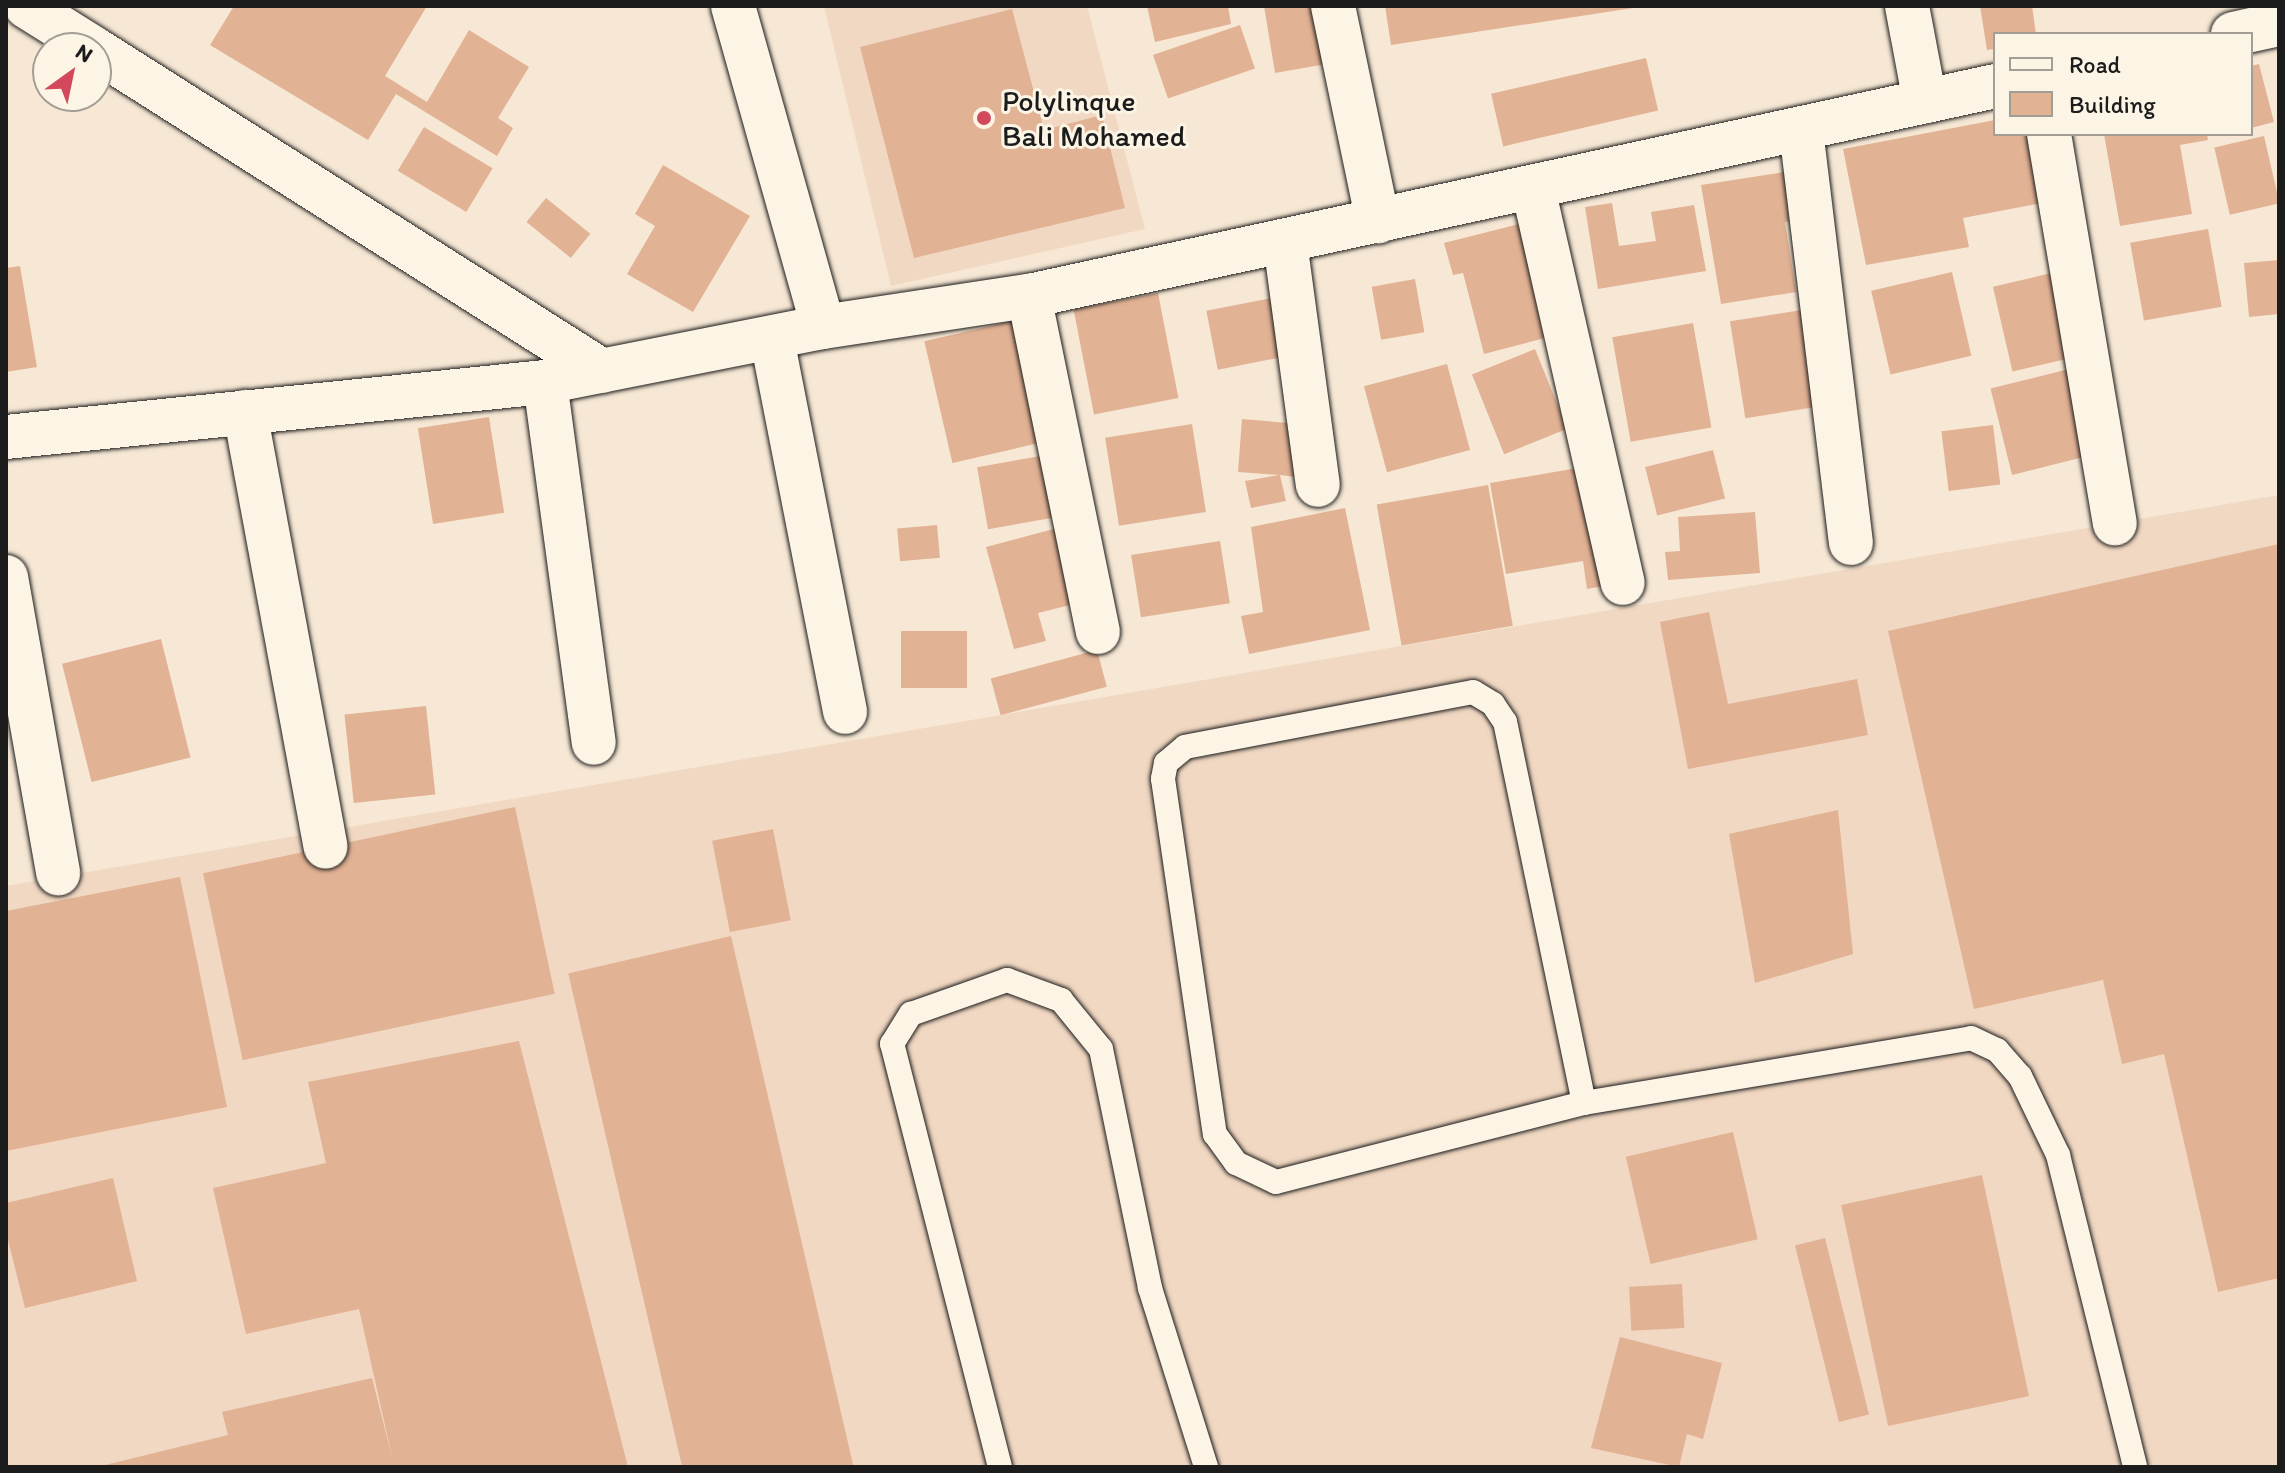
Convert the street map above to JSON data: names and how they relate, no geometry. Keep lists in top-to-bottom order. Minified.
{"places":["Polylinque Bali Mohamed"],"legend":["Road","Building"],"north":"top right"}
